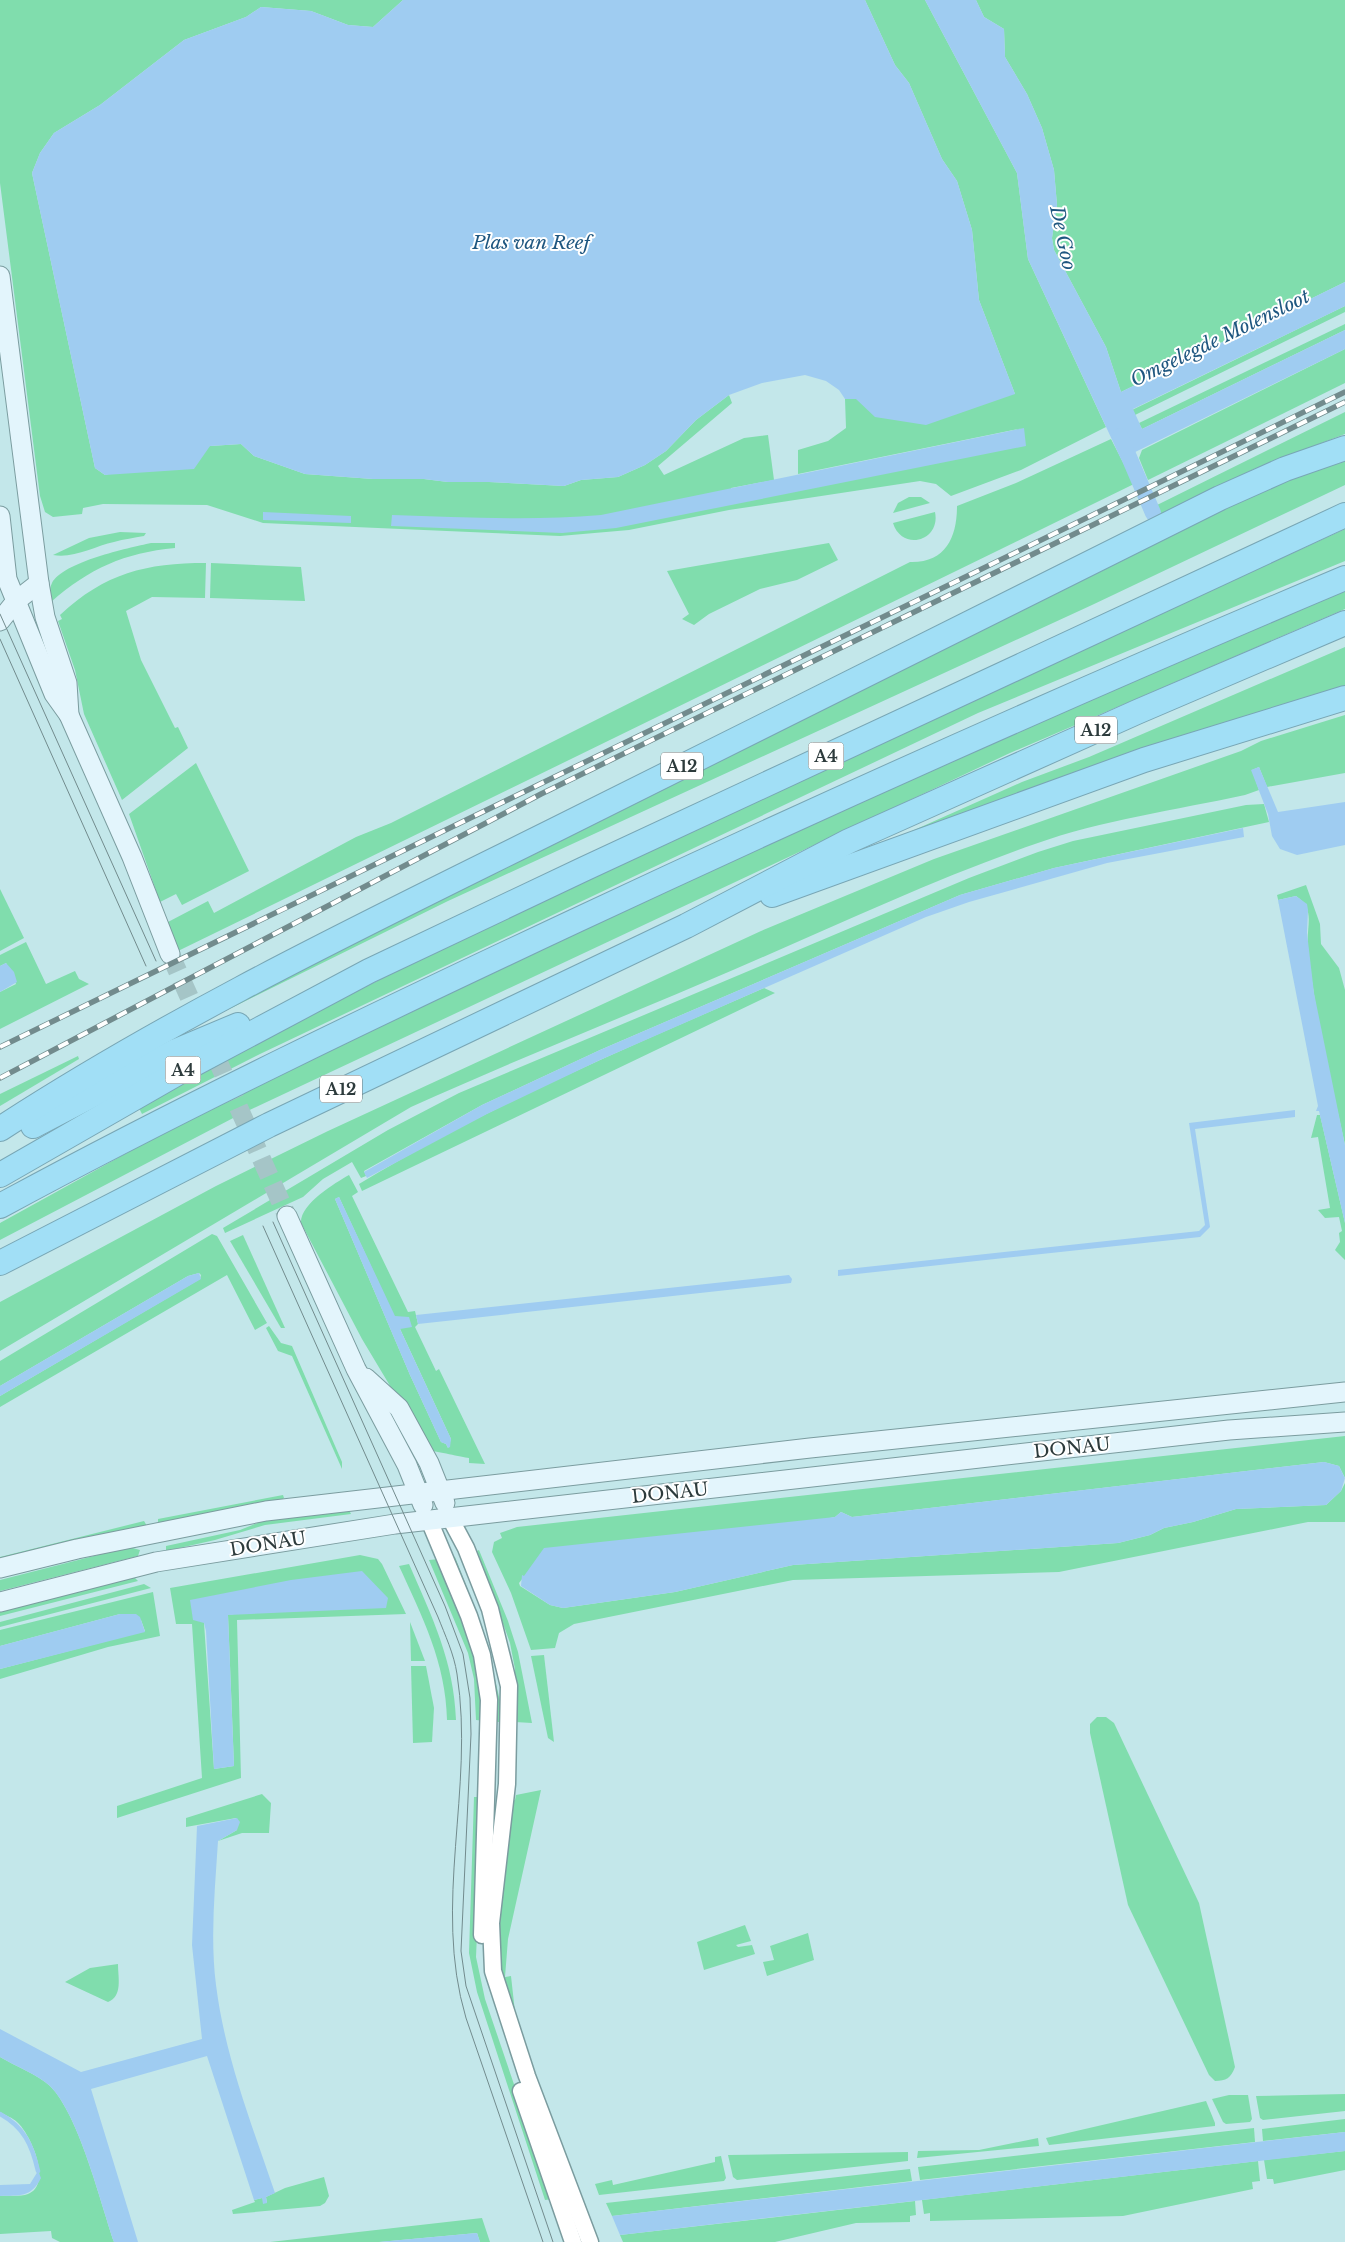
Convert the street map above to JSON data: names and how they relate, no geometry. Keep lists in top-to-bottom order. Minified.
{"streets":{"highway":["A12","A4"],"main road":["DONAU"]},"water":["De Goo","Plas van Reef","Omgelegde Molensloot"]}
